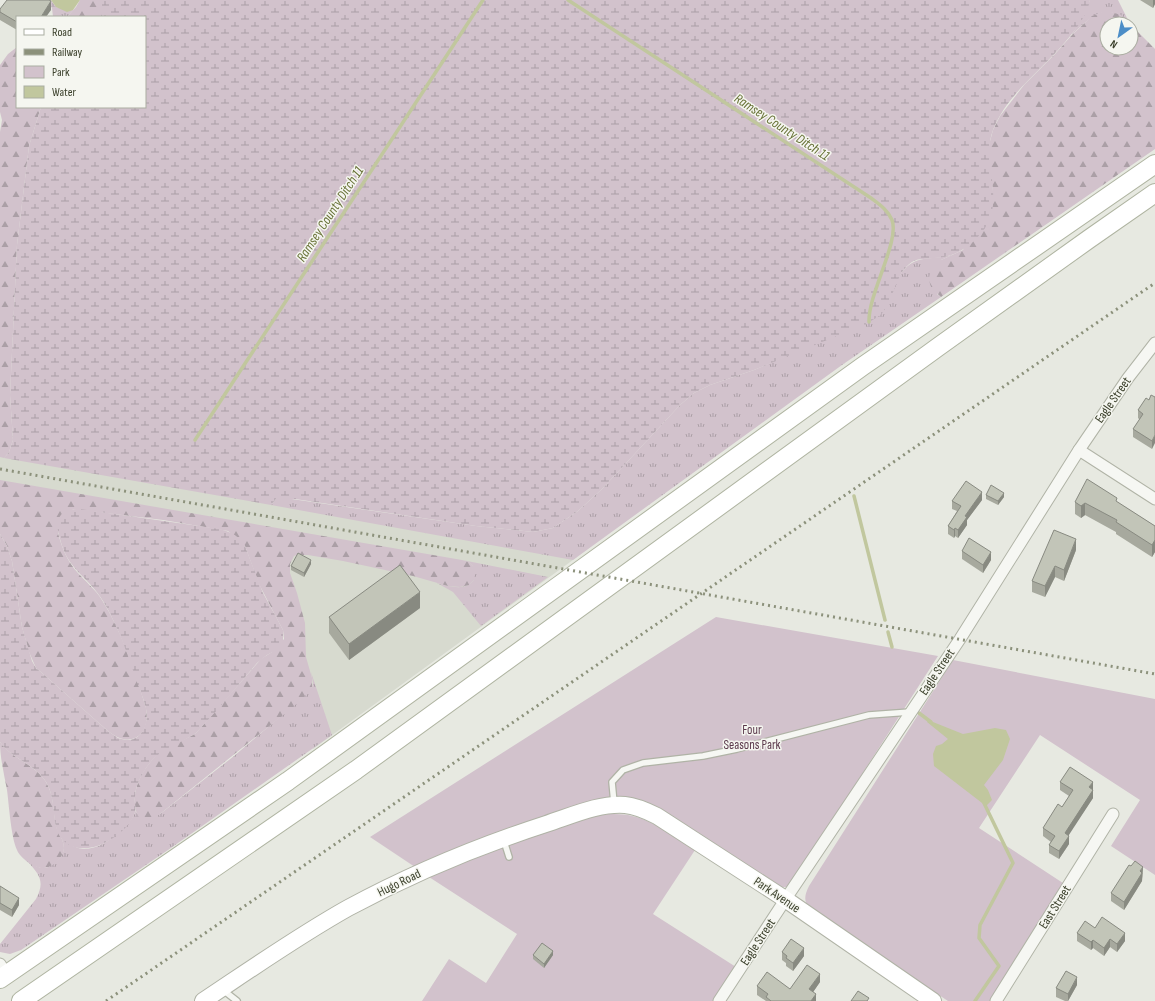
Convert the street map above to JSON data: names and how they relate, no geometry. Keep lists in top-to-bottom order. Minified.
{"streets":{"street":["Eagle Street","Hugo Road","Park Avenue","East Street"]},"crossings":[["Eagle Street","Park Avenue"],["Hugo Road","Park Avenue"]],"water":["Ramsey County Ditch 11"],"parks":["Four Seasons Park"],"legend":["Road","Railway","Park","Water"],"north":"bottom left"}
